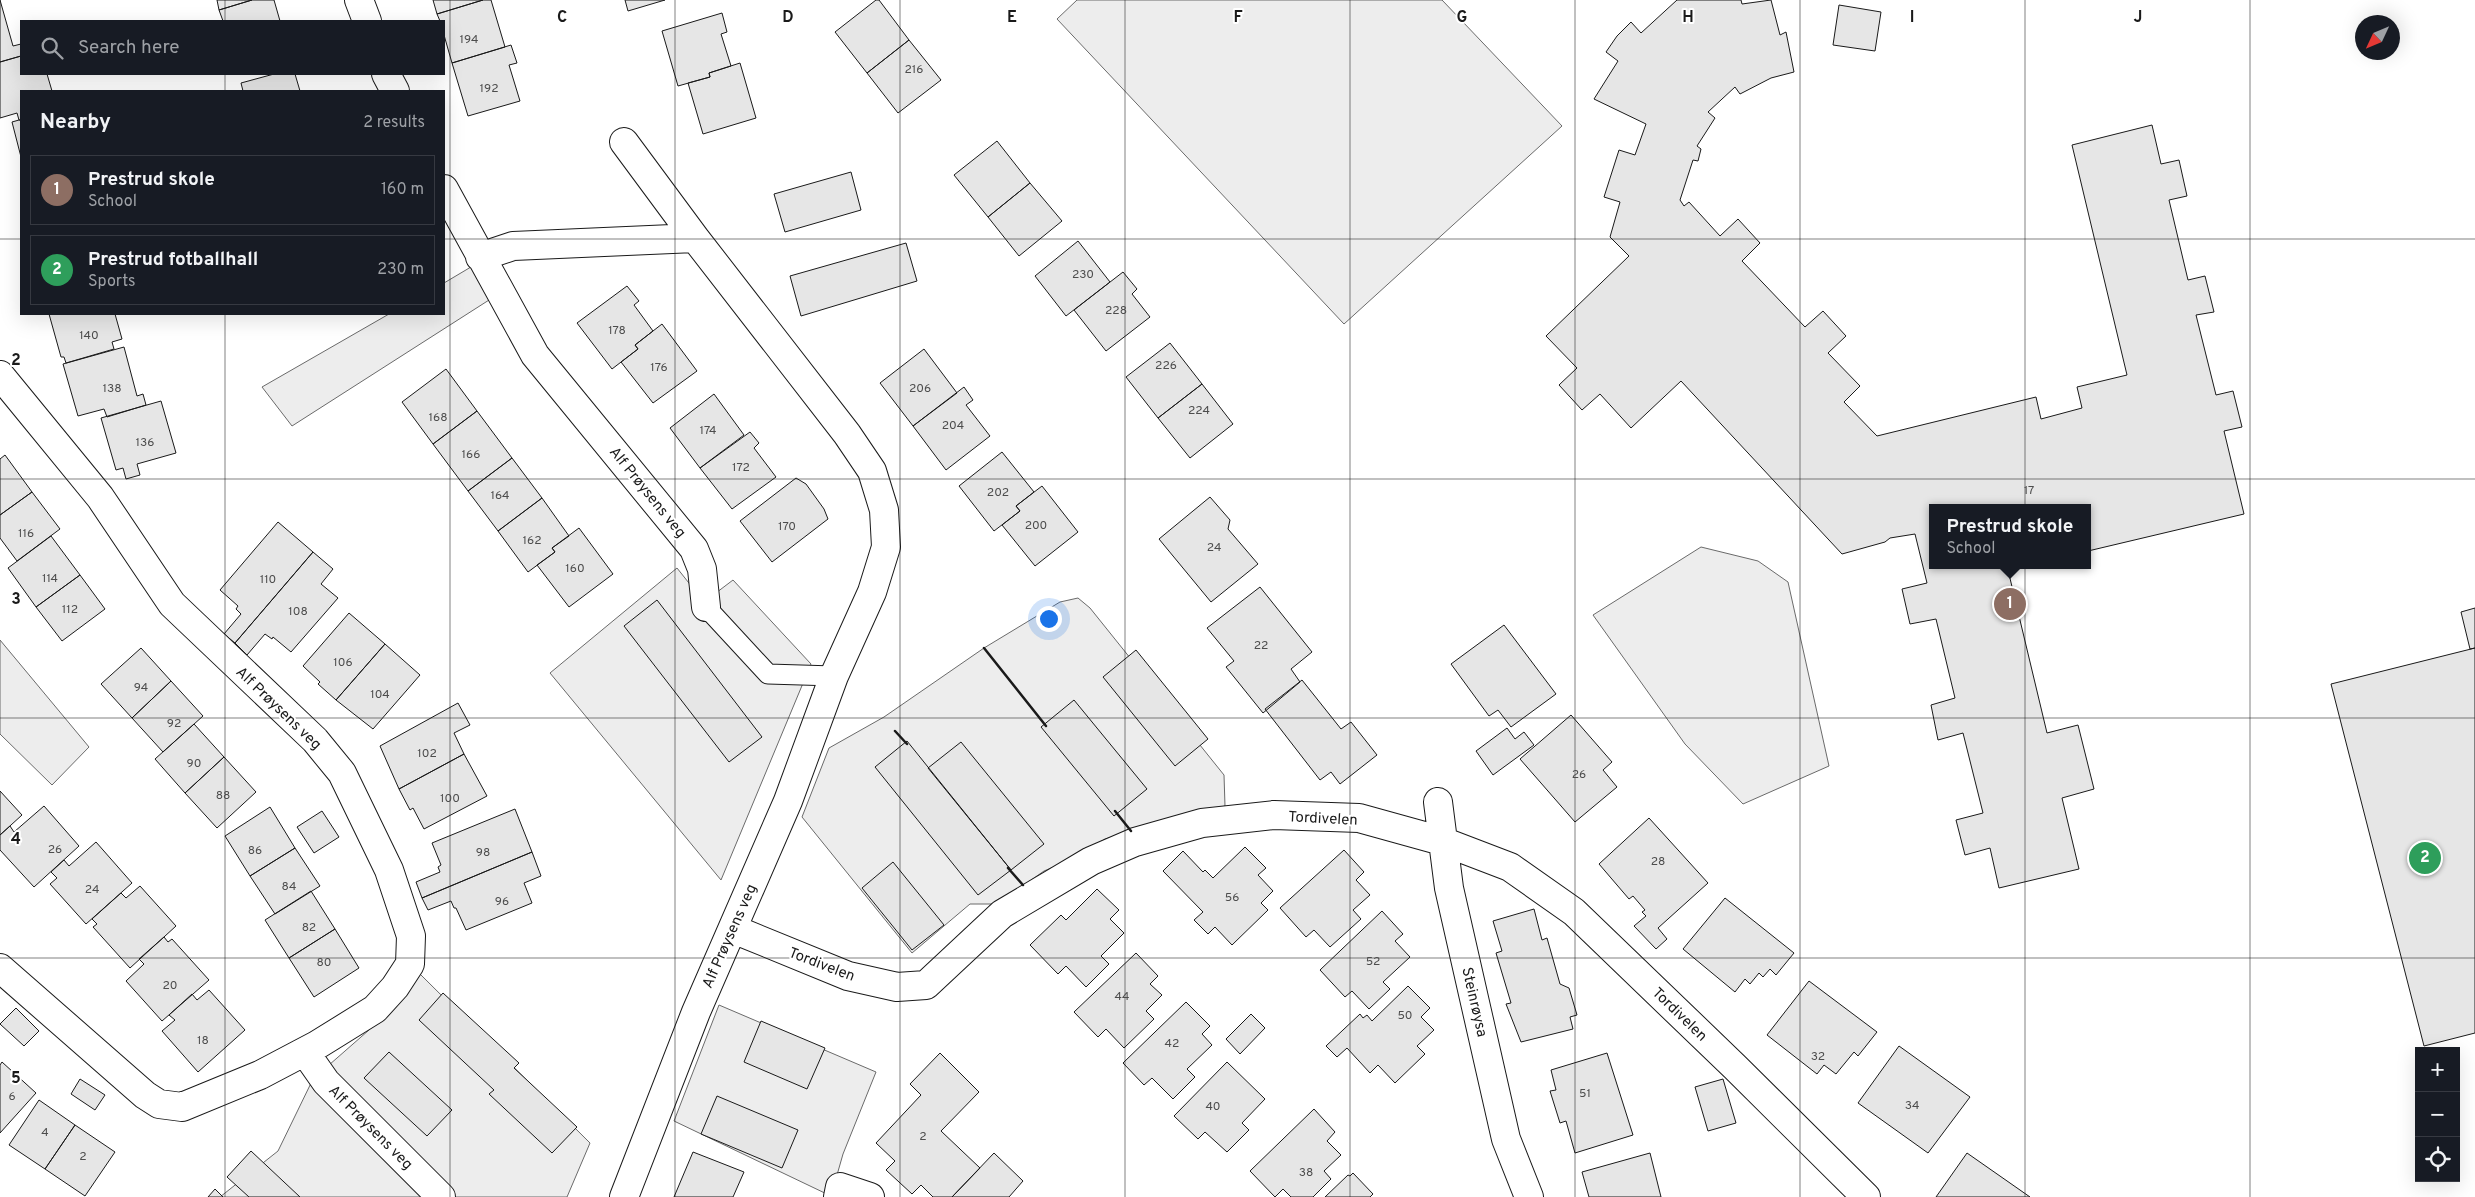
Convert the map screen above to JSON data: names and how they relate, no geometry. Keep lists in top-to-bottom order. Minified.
{"streets":{"street":["Alf Prøysens veg","Tordivelen","Steinrøysa"]},"crossings":[["Alf Prøysens veg","Tordivelen"],["Tordivelen","Steinrøysa"]],"house_numbers":["194","216","192","230","228","178","140","226","176","138","206","224","168","204","174","136","166","172","17","202","164","200","170","116","162","24","160","114","110","112","108","22","106","94","104","92","102","90","26","88","100","26","86","98","28","84","24","56","96","82","52","80","20","44","50","18","42","32","51","6","34","40","4","2","2","38"],"north":"bottom left","page":{"search":"Search here","heading":["Nearby","2 results"],"list":[{"mark":"1","name":"Prestrud skole","note":"School","value":"160 m"},{"mark":"2","name":"Prestrud fotballhall","note":"Sports","value":"230 m"}],"popup":["Prestrud skole","School"],"pins":["1","2"],"map_buttons":["+","−"]},"grid":{"columns":["C","D","E","F","G","H","I","J"],"rows":["2","3","4","5"]}}
